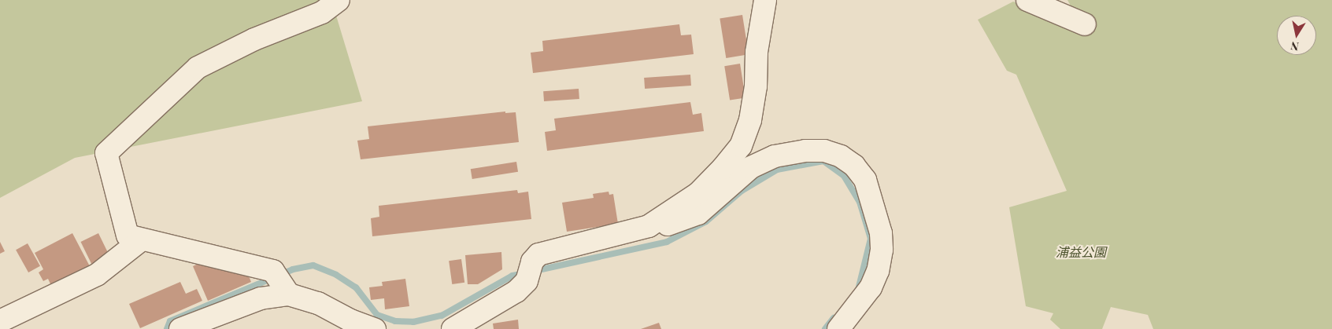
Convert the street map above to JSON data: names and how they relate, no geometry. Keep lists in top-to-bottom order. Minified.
{"parks":["浦益公園"],"north":"bottom"}
